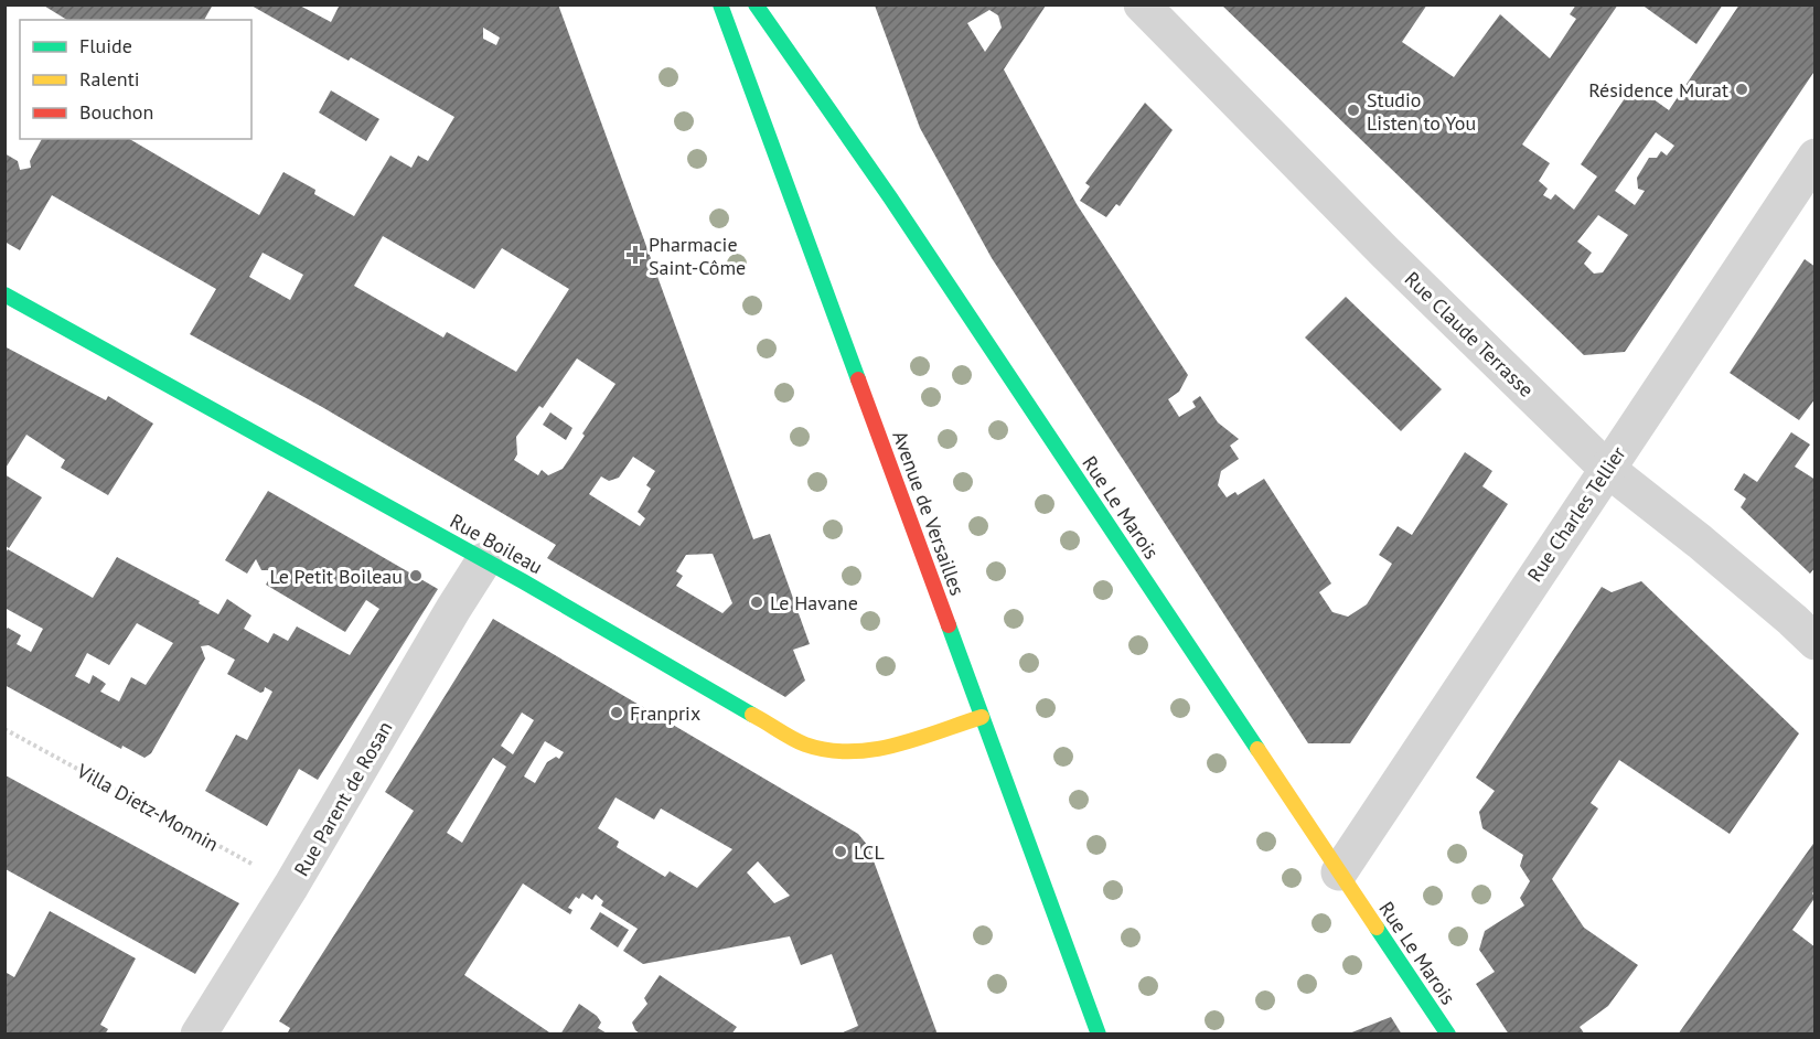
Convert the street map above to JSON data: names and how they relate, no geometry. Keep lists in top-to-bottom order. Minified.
{"streets":{"street":["Rue Claude Terrasse","Rue Le Marois","Avenue de Versailles","Rue Charles Tellier","Rue Boileau","Rue Parent de Rosan"],"path":["Villa Dietz-Monnin"]},"crossings":[["Rue Claude Terrasse","Rue Charles Tellier"],["Rue Le Marois","Rue Charles Tellier"],["Avenue de Versailles","Rue Boileau"],["Rue Boileau","Rue Parent de Rosan"],["Rue Parent de Rosan","Villa Dietz-Monnin"]],"places":{"other":["Résidence Murat","Studio Listen to You","Le Petit Boileau","Le Havane","Franprix","LCL"],"health":["Pharmacie Saint-Côme"]},"legend":["Fluide","Ralenti","Bouchon"]}
